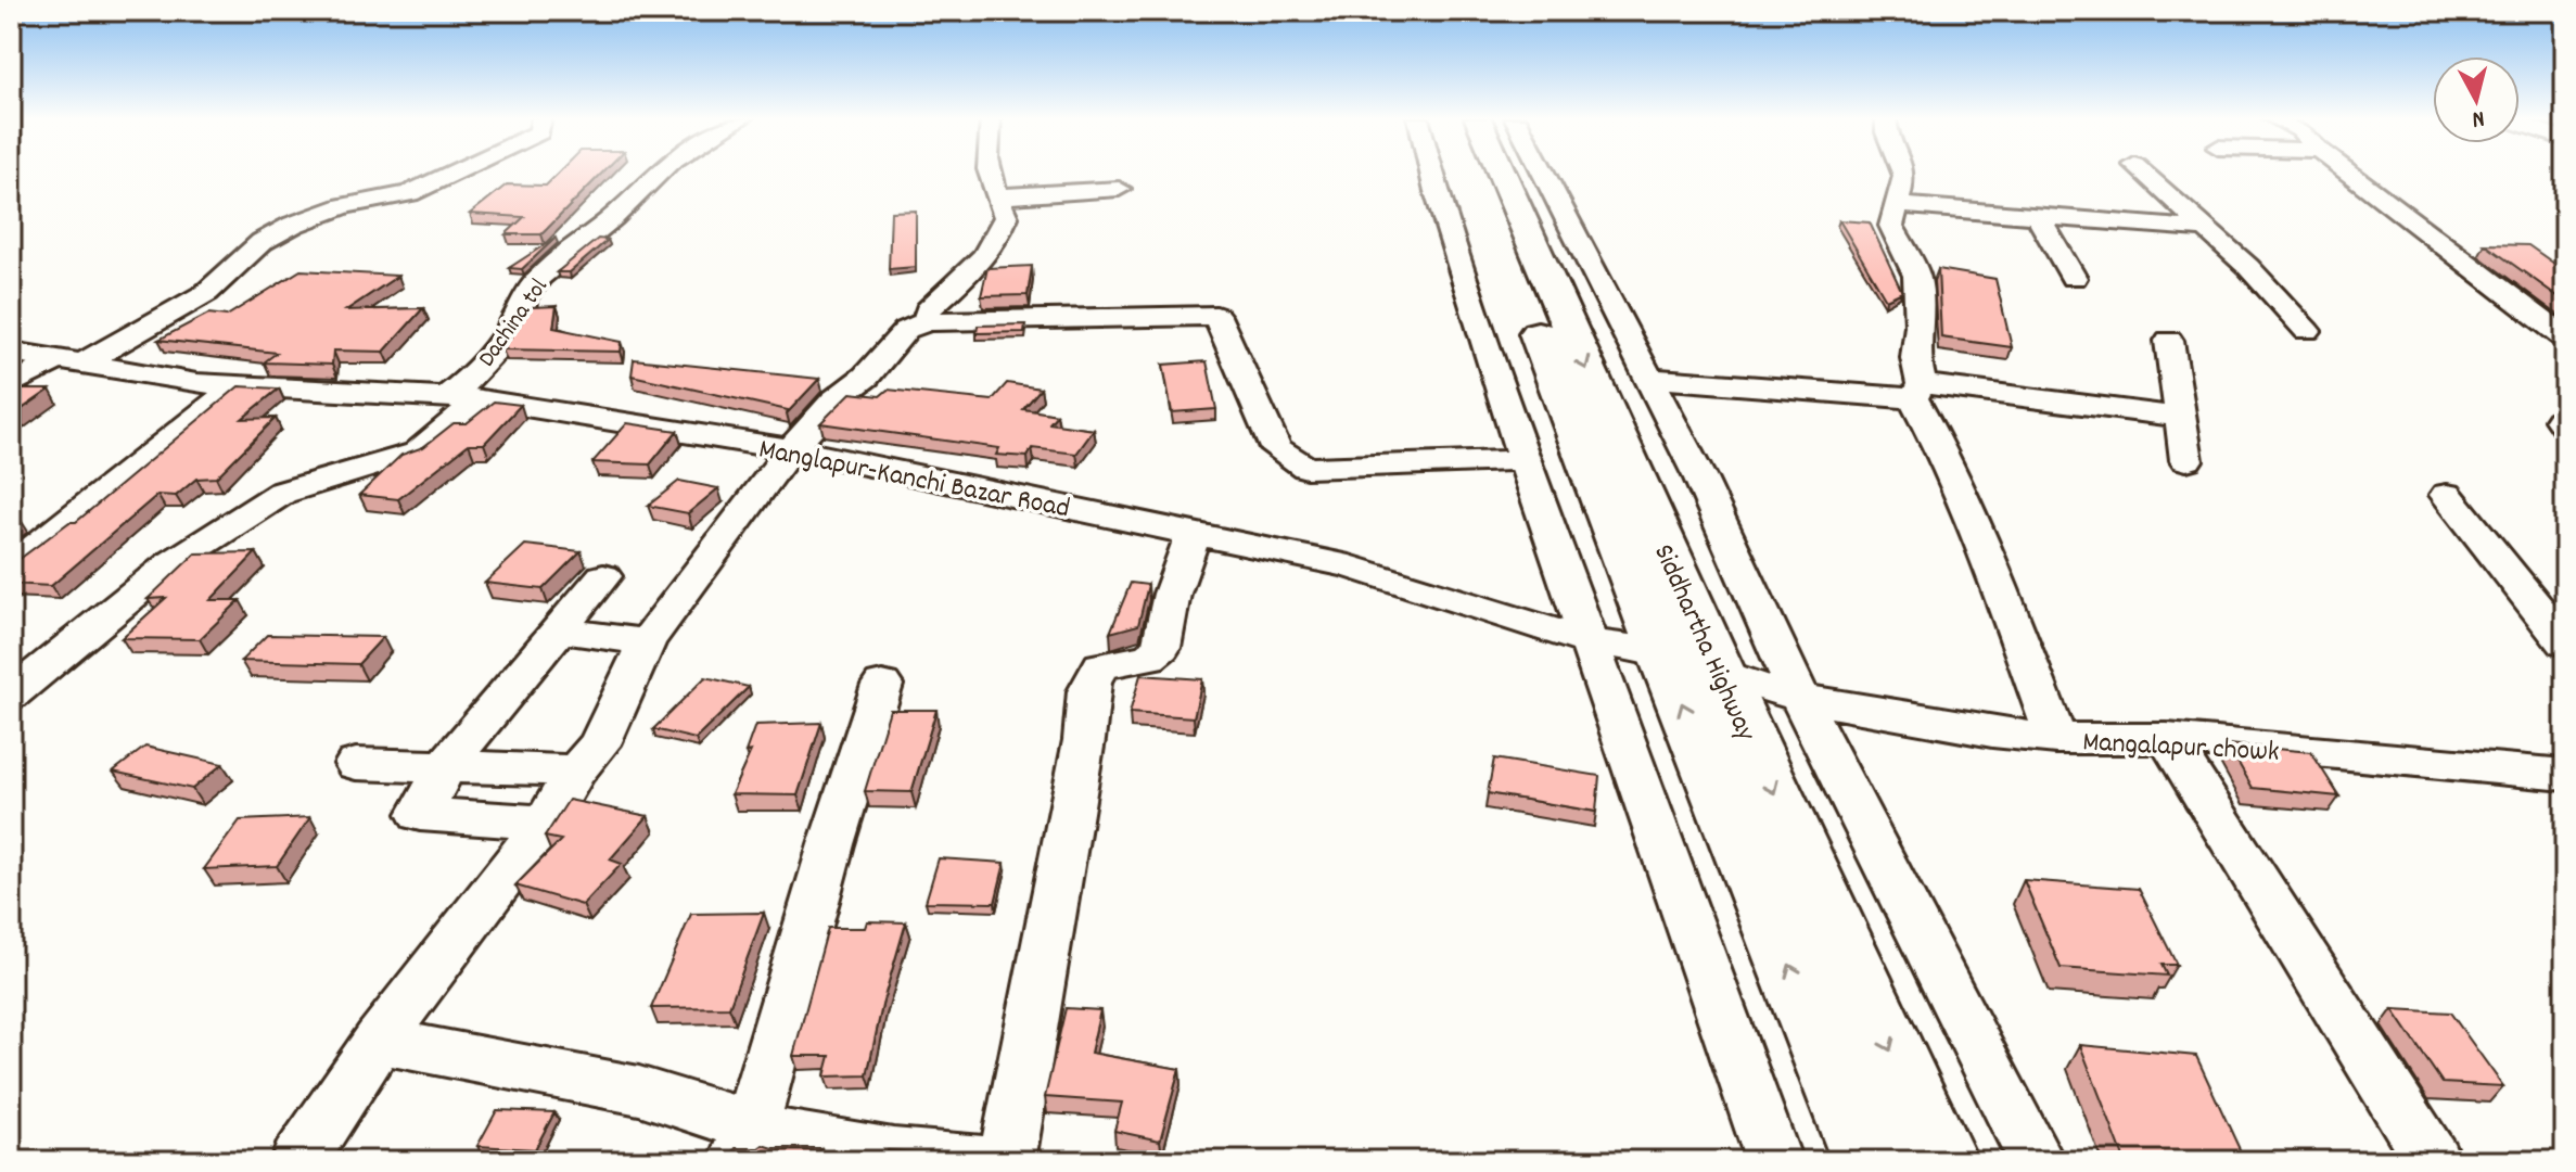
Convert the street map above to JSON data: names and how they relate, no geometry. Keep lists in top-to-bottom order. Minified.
{"streets":{"highway":["Siddhartha Highway"],"street":["Dachina tol","Manglapur-Kanchi Bazar Road","Mangalapur chowk"]},"crossings":[["Dachina tol","Manglapur-Kanchi Bazar Road"],["Manglapur-Kanchi Bazar Road","Siddhartha Highway"],["Manglapur-Kanchi Bazar Road","Mangalapur chowk"]],"north":"bottom"}
